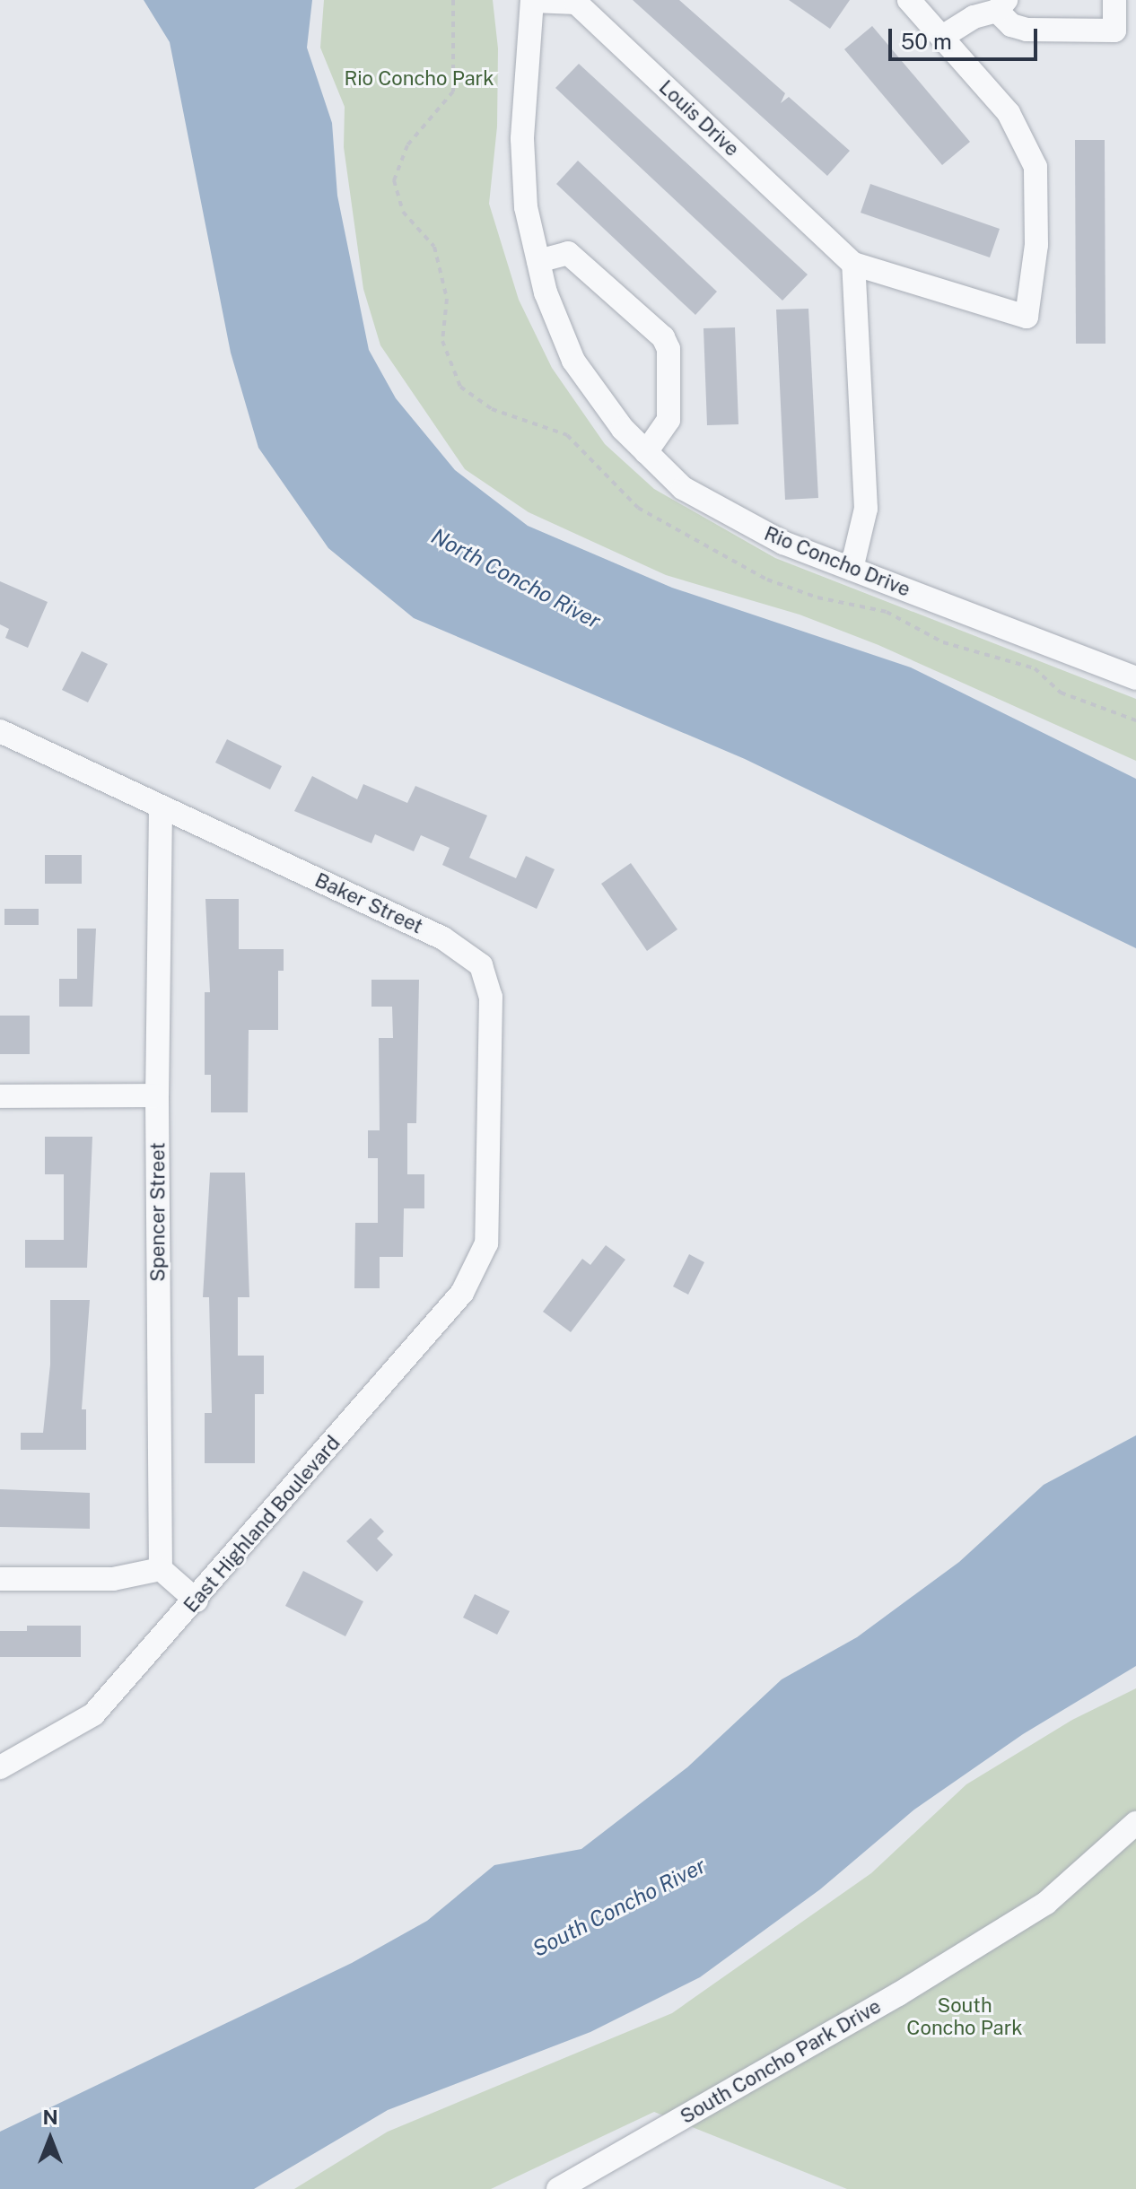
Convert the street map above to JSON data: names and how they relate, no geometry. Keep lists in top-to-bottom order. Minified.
{"streets":{"street":["Louis Drive","Rio Concho Drive","Baker Street","Spencer Street","East Highland Boulevard","South Concho Park Drive"]},"crossings":[["Louis Drive","Rio Concho Drive"],["Baker Street","Spencer Street"],["Baker Street","East Highland Boulevard"]],"water":["North Concho River","South Concho River"],"parks":["Rio Concho Park","South Concho Park"],"scale_bar":"50 m","north":"top"}
